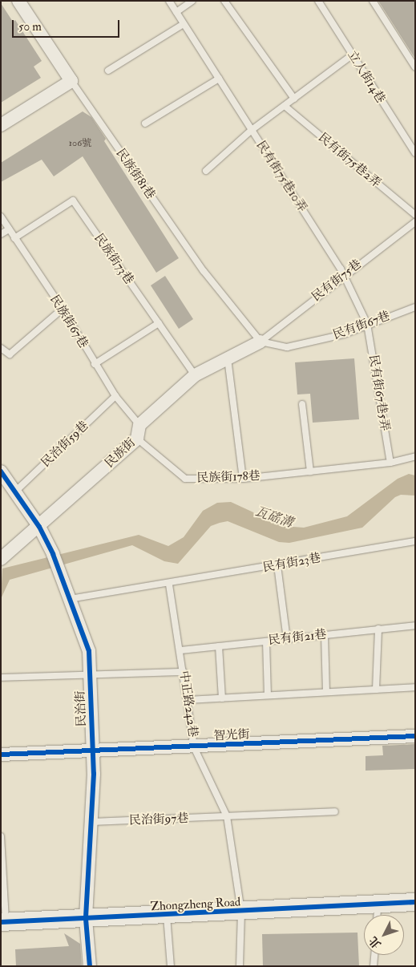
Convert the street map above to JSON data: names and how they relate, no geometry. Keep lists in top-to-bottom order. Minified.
{"streets":{"street":["民族街81巷","民族街","民治街","智光街","Zhongzheng Road"],"lane":["立人街14巷","民有街75巷2弄","民有街75巷10弄","民族街73巷","民有街75巷","民族街67巷","民有街67巷","民有街67巷5弄","民治街59巷","民族街178巷","民有街23巷","民有街21巷","中正路242巷","民治街97巷"]},"crossings":[["民族街81巷","民有街75巷"],["民族街81巷","民有街67巷"],["民族街81巷","民族街"],["民有街75巷10弄","民有街75巷"],["民有街75巷10弄","民有街67巷"],["民有街75巷10弄","民有街67巷5弄"],["民族街73巷","民族街67巷"],["民族街73巷","民族街"],["民有街75巷","民有街67巷"],["民有街75巷","民族街"],["民族街67巷","民治街59巷"],["民族街67巷","民族街"],["民有街67巷","民有街67巷5弄"],["民有街67巷","民族街"],["民有街67巷5弄","民族街178巷"],["民治街59巷","民治街"],["民族街","民族街178巷"],["民族街","民治街"],["民有街23巷","中正路242巷"],["民有街23巷","民治街"],["民有街21巷","中正路242巷"],["中正路242巷","智光街"],["中正路242巷","民治街97巷"],["中正路242巷","Zhongzheng Road"],["民治街","智光街"],["民治街","民治街97巷"],["民治街","Zhongzheng Road"]],"water":["瓦磘溝"],"house_numbers":["106號"],"scale_bar":"50 m","north":"bottom left"}
